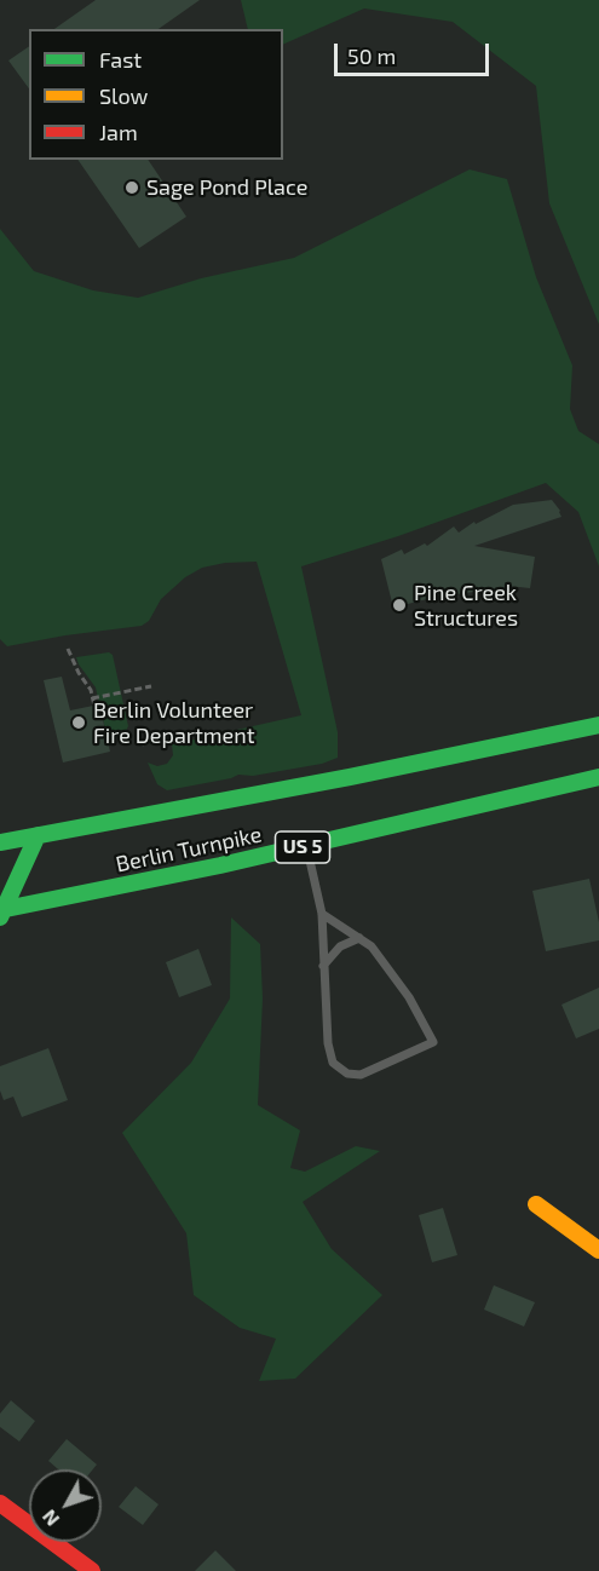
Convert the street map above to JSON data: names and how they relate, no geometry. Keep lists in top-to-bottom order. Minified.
{"streets":{"main road":["US 5","Berlin Turnpike"]},"places":["Sage Pond Place","Pine Creek Structures","Berlin Volunteer Fire Department"],"legend":["Fast","Slow","Jam"],"scale_bar":"50 m","north":"bottom left"}
